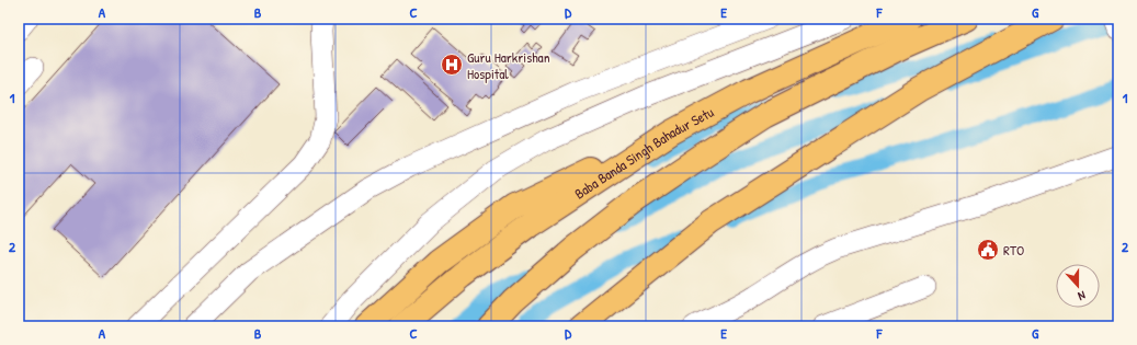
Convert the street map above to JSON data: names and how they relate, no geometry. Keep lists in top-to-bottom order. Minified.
{"streets":{"highway":["Baba Banda Singh Bahadur Setu"]},"places":{"hospital":["Guru Harkrishan Hospital"],"public building":["RTO"]},"north":"bottom","grid":{"columns":["A","B","C","D","E","F","G"],"rows":["1","2"]}}
